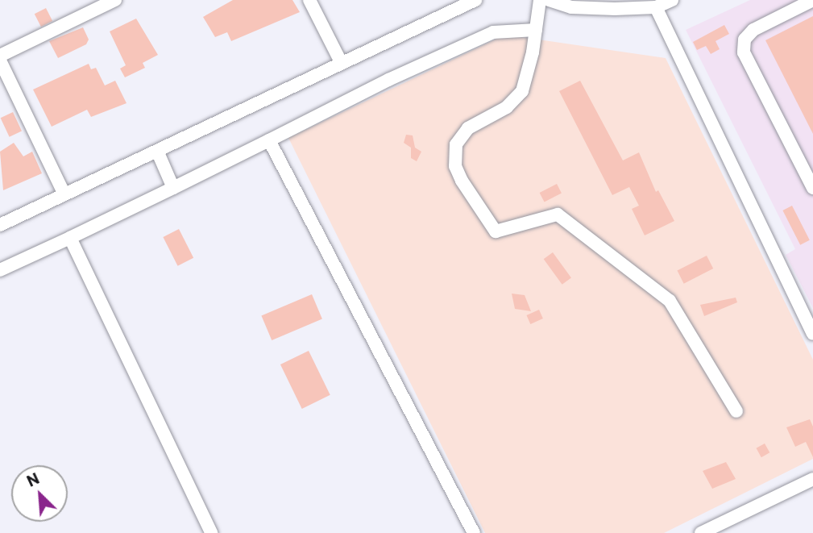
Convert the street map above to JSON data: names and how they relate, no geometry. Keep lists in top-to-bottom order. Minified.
{"north":"top left"}
